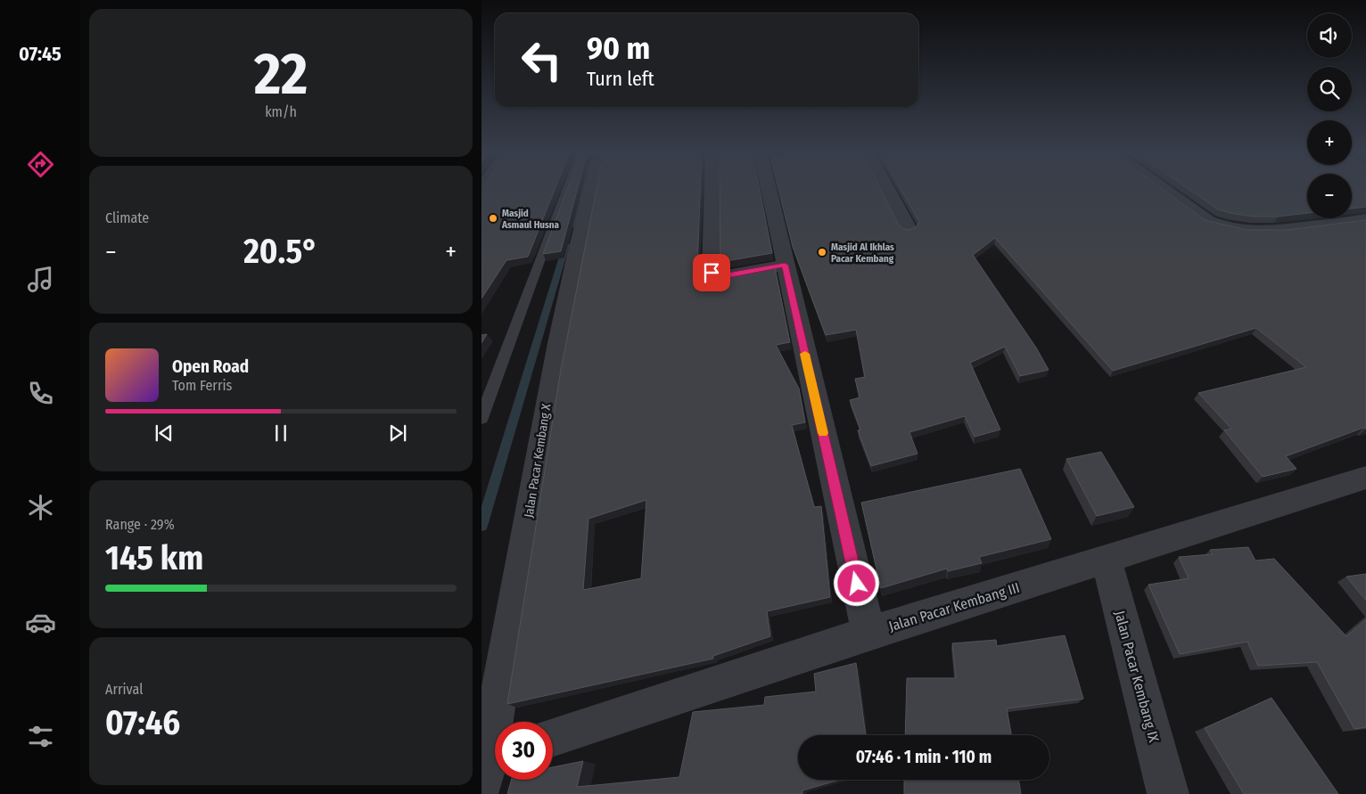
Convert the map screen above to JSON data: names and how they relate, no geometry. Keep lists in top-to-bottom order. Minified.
{"streets":{"street":["Jalan Pacar Kembang X","Jalan Pacar Kembang III","Jalan Pacar Kembang IX"]},"crossings":[["Jalan Pacar Kembang III","Jalan Pacar Kembang IX"]],"places":["Masjid Asmaul Husna","Masjid Al Ikhlas Pacar Kembang"],"page":{"tabs":"07:45","tile":[["22","km/h"],"Climate",["Range · 29%","145 km"],["Arrival","07:46"]],"map_buttons":["+","−"],"turn":["90 m","Turn left"],"heat":["−","20.5°","+"],"song":["Open Road","Tom Ferris"],"limit":"30","trip":"07:46 · 1 min · 110 m"}}
